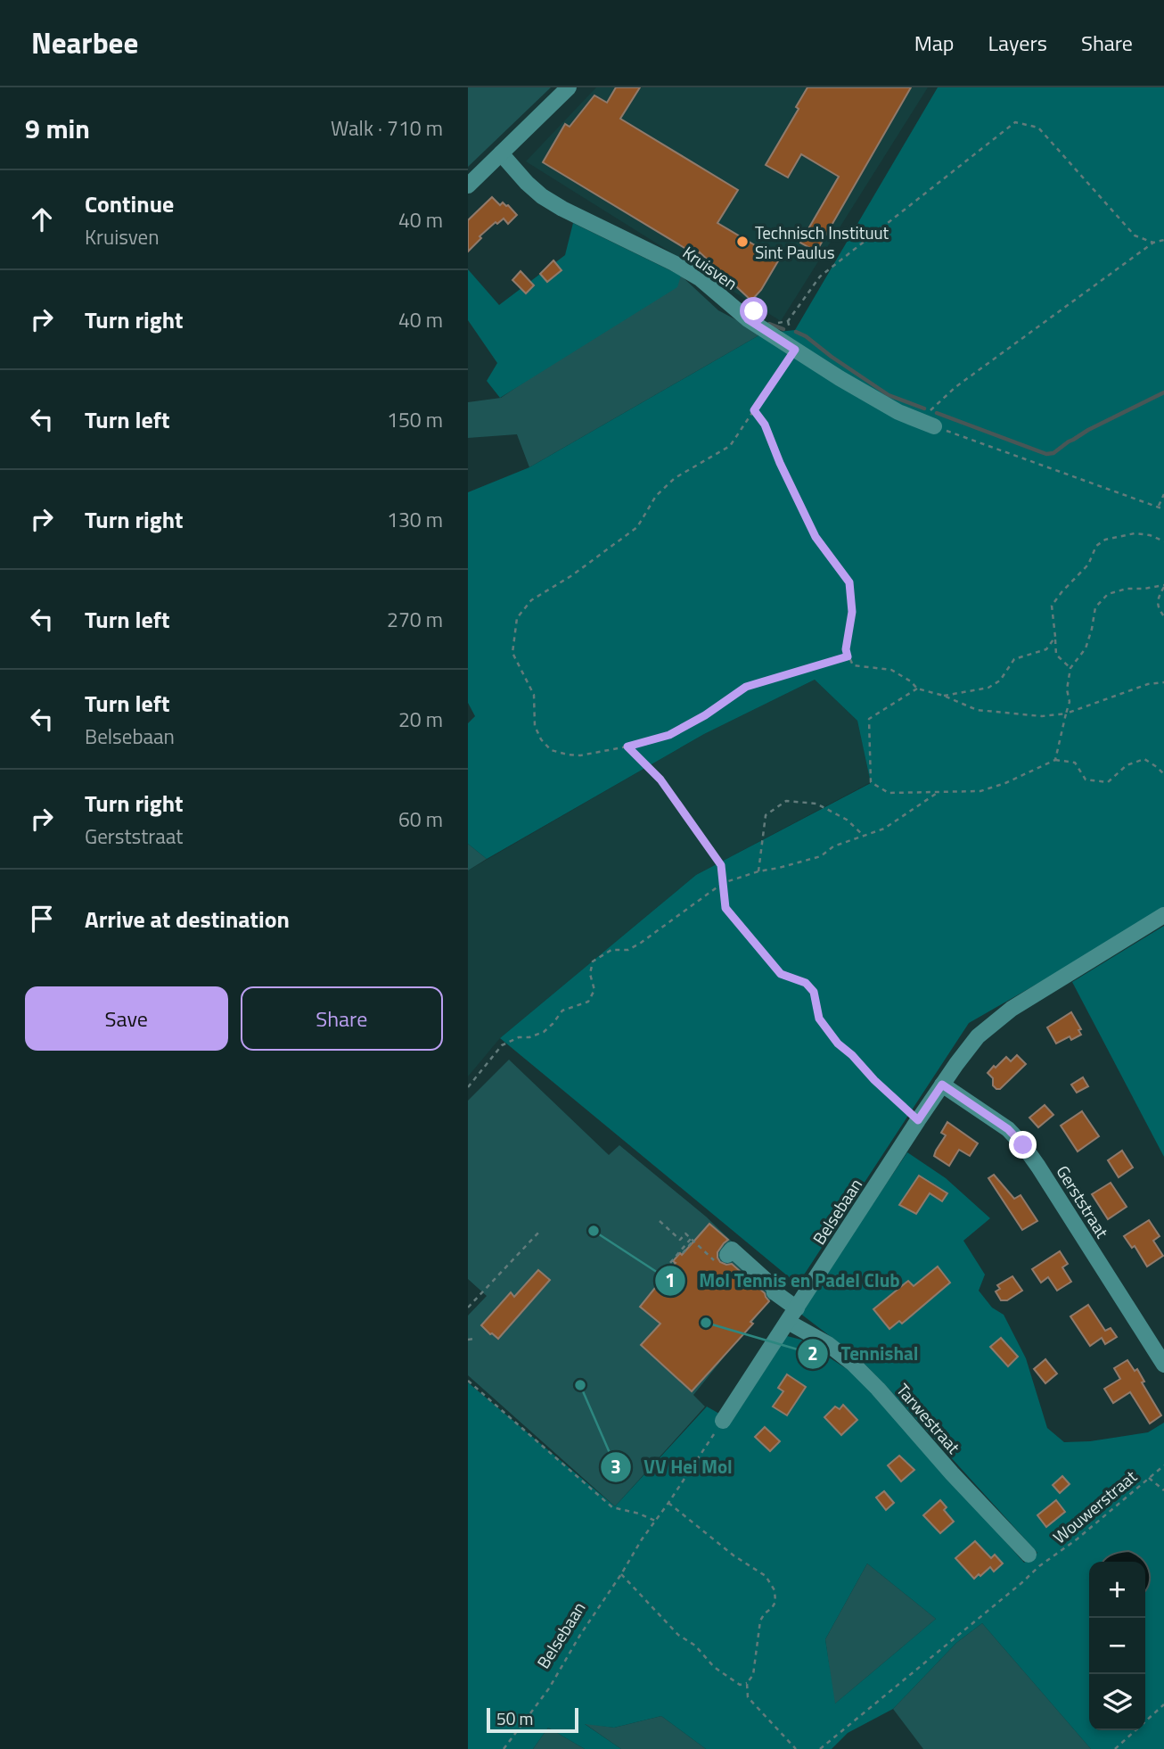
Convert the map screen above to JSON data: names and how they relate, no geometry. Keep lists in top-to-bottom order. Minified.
{"streets":{"street":["Kruisven","Gerststraat","Belsebaan","Tarwestraat"],"path":["Wouwerstraat"]},"crossings":[["Gerststraat","Belsebaan"],["Belsebaan","Tarwestraat"],["Tarwestraat","Wouwerstraat"]],"places":["Technisch Instituut Sint Paulus","Mol Tennis en Padel Club","Tennishal","VV Hei Mol"],"scale_bar":"50 m","page":{"header":"Nearbee","nav":["Map","Layers","Share"],"heading":["9 min","Walk · 710 m"],"list":[["Continue","Kruisven","40 m"],["Turn right","40 m"],["Turn left","150 m"],["Turn right","130 m"],["Turn left","270 m"],["Turn left","Belsebaan","20 m"],["Turn right","Gerststraat","60 m"],"Arrive at destination"],"buttons":["Save","Share"],"map_buttons":["+","−"],"scale":"50 m"}}
